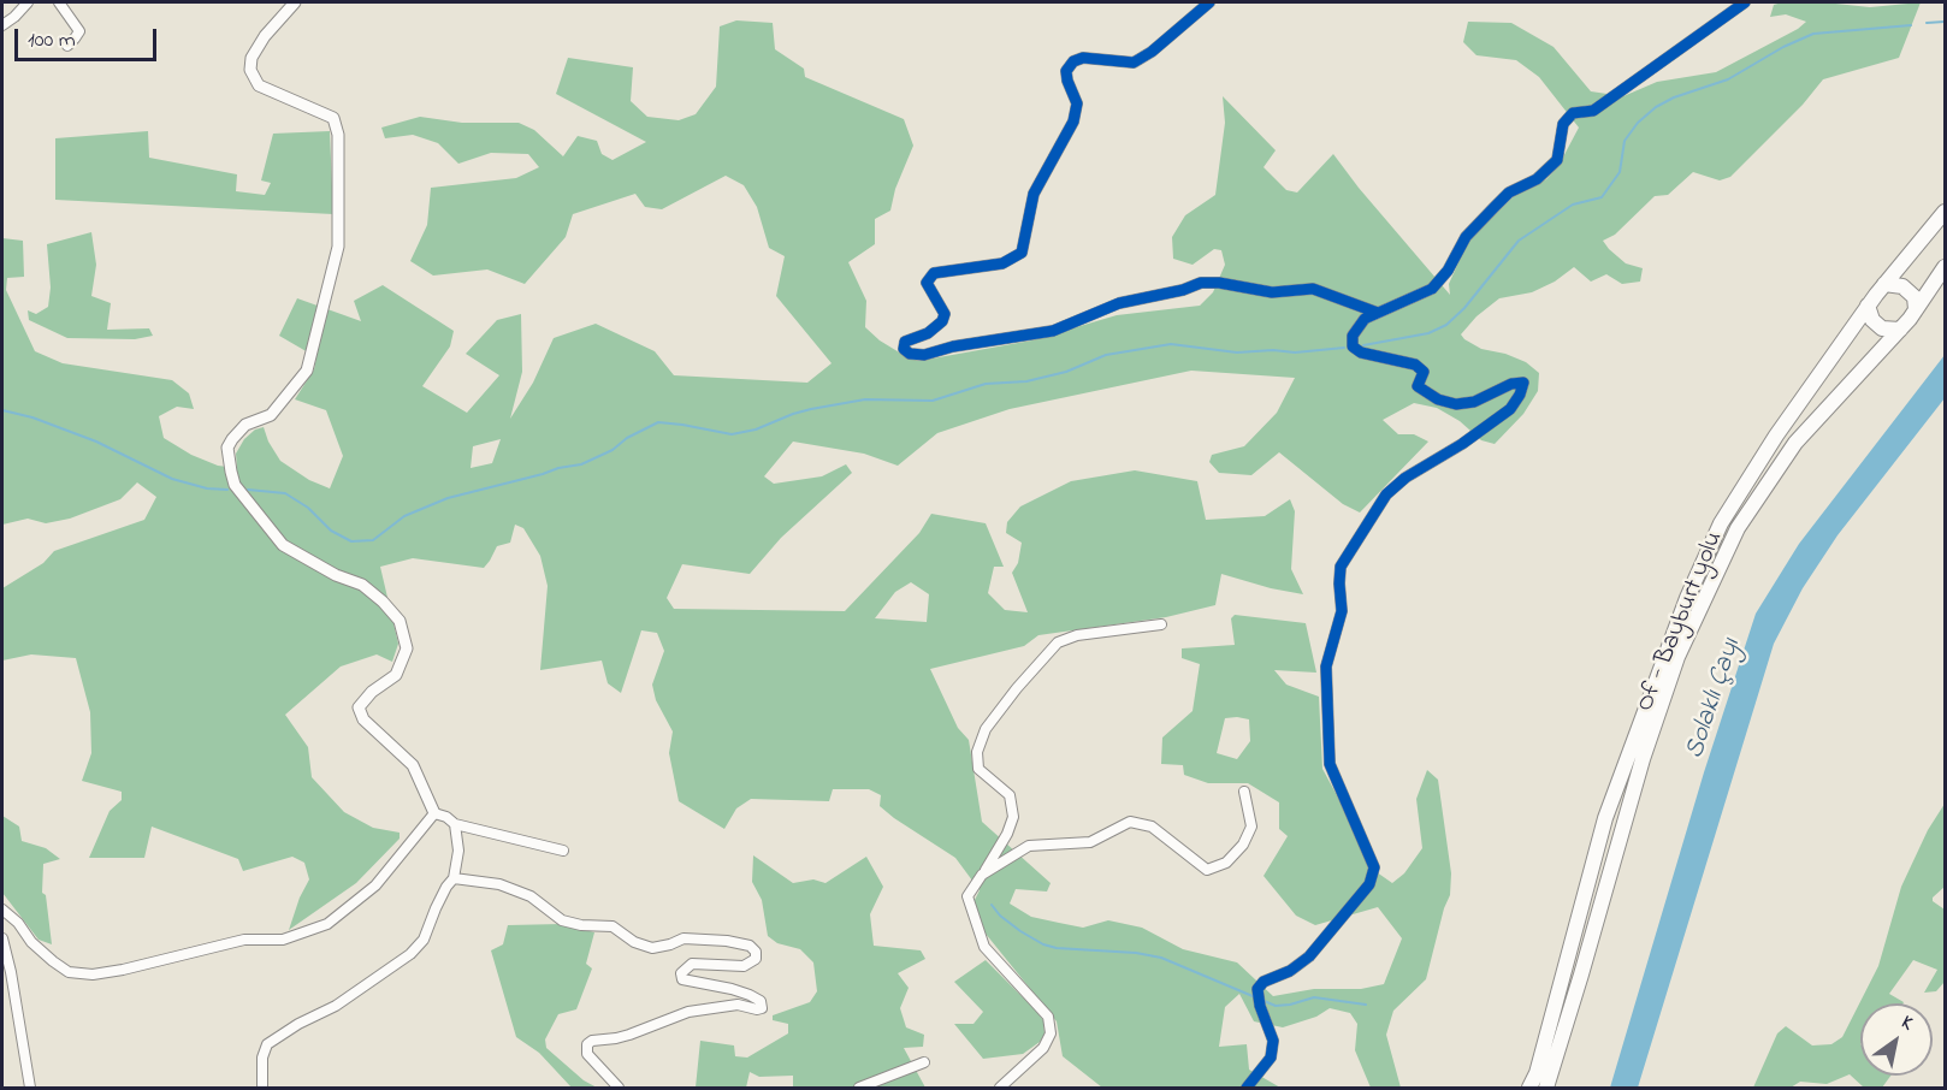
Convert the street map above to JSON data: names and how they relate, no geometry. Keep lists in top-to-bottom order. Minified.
{"streets":{"highway":["Of - Bayburt yolu"]},"water":["Solaklı Çayı"],"scale_bar":"100 m","north":"top right"}
